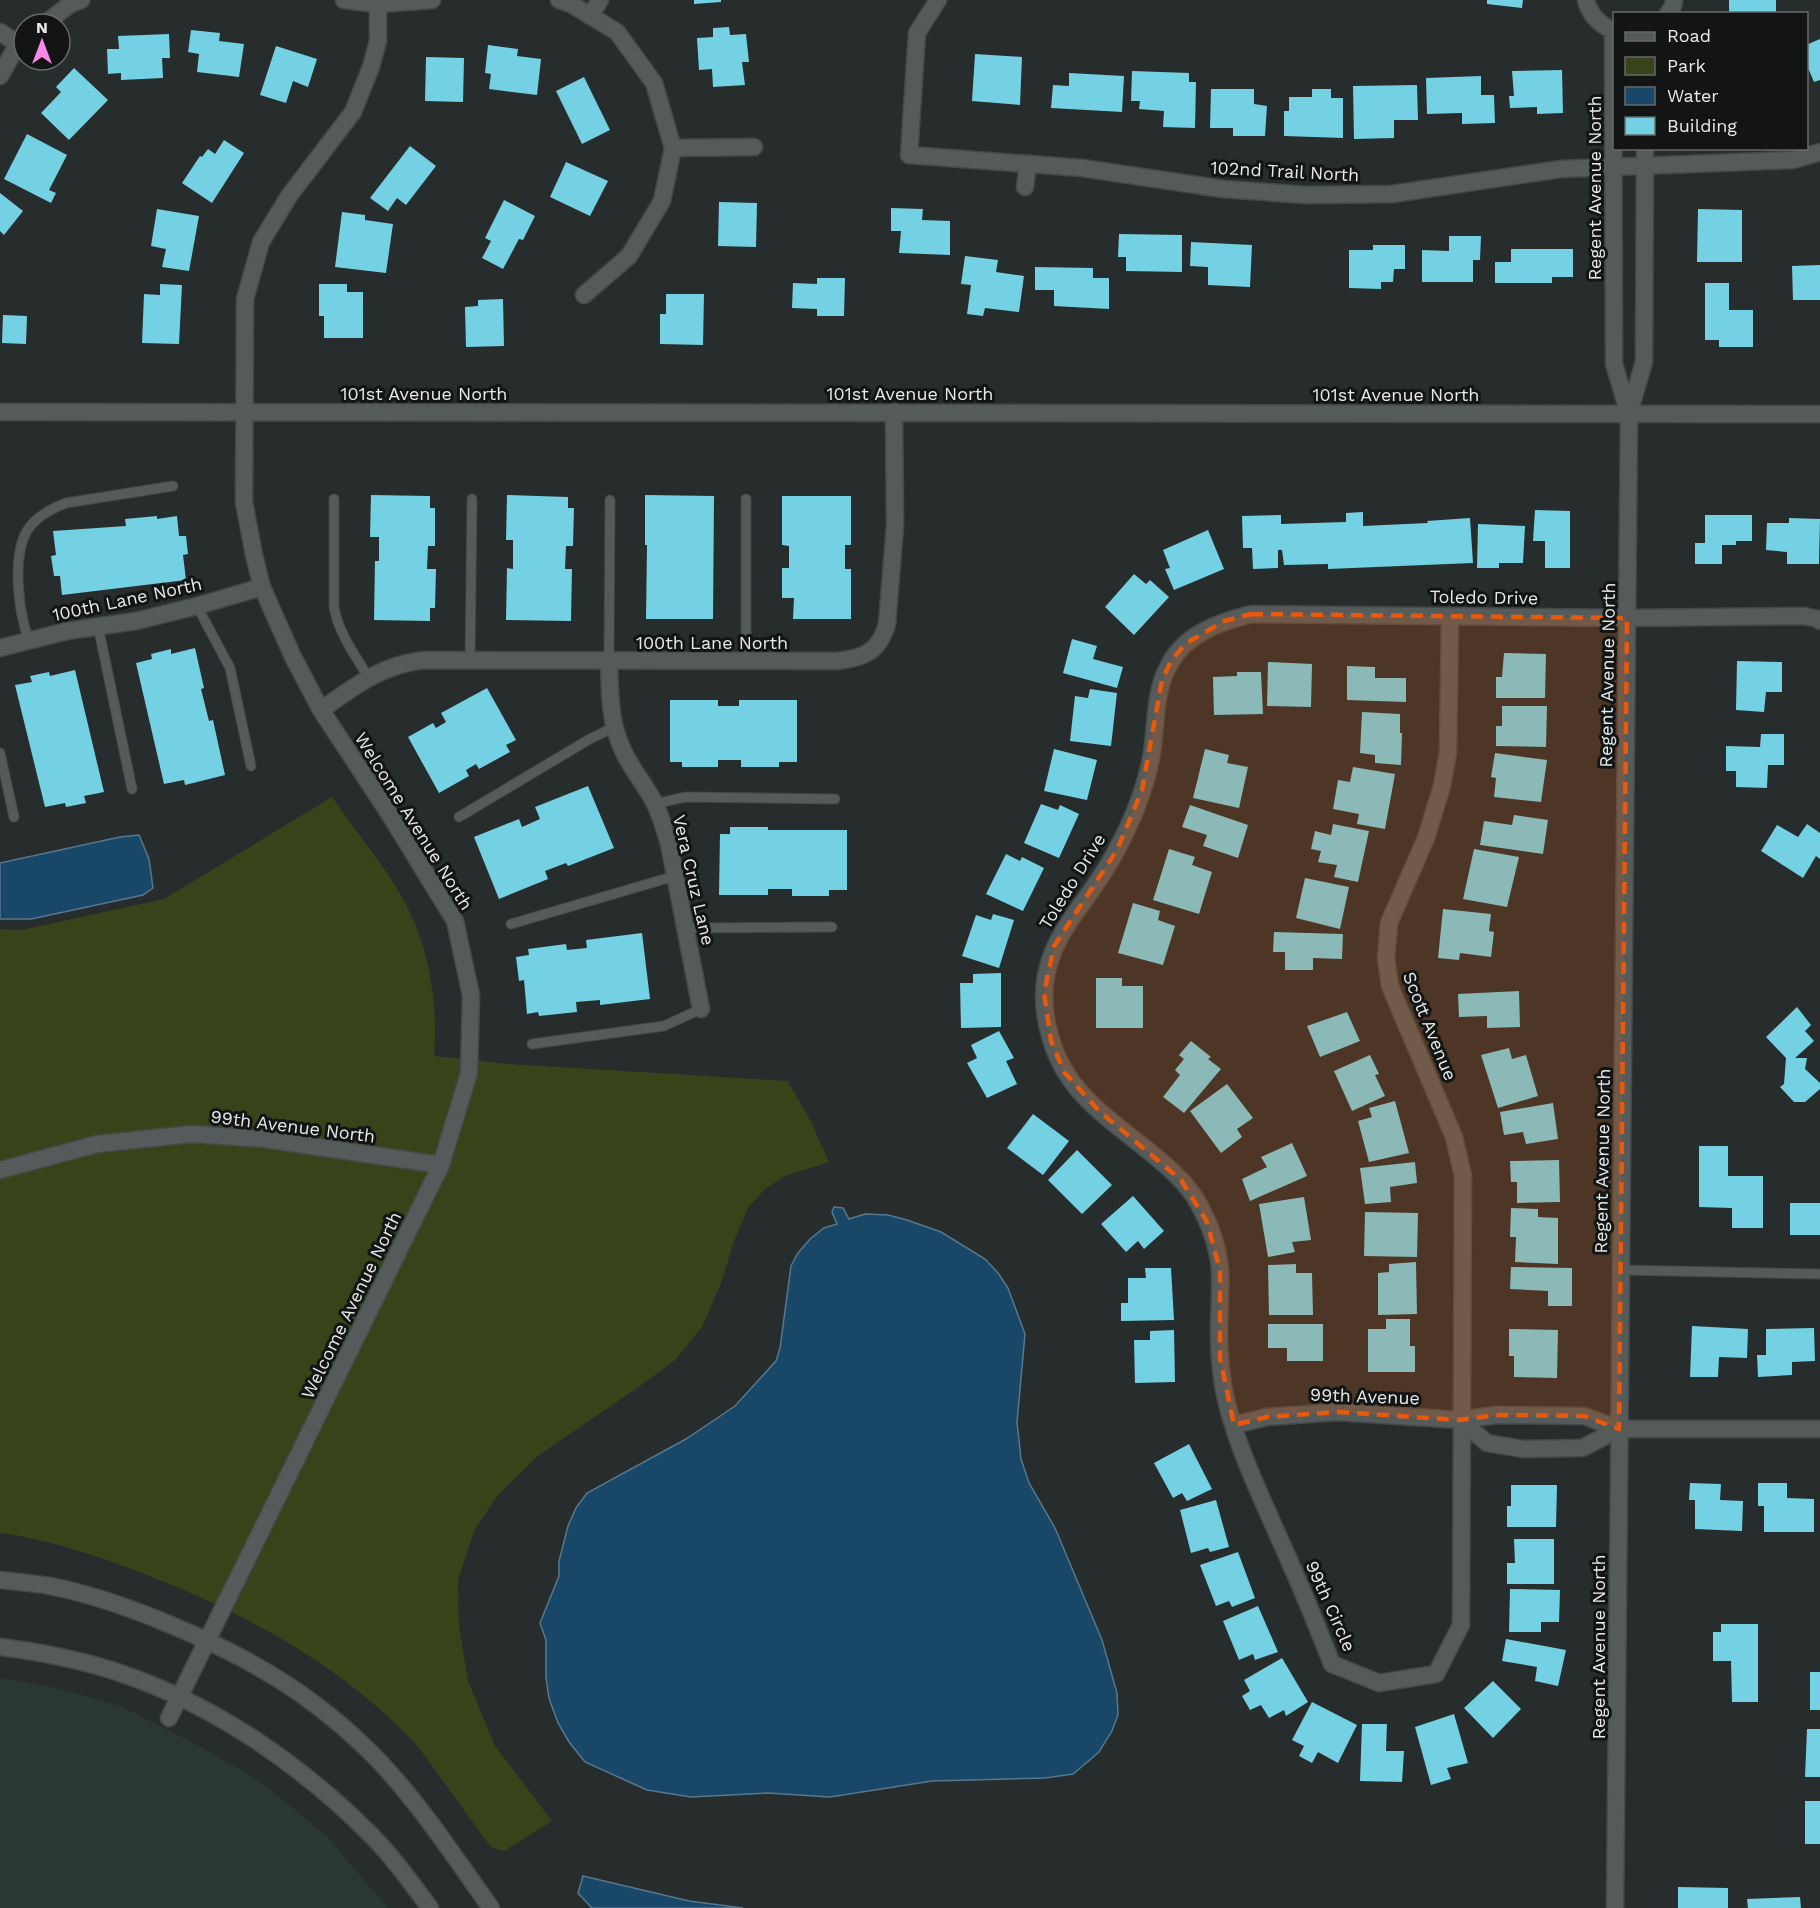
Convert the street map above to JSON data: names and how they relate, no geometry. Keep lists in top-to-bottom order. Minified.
{"streets":{"street":["102nd Trail North","Regent Avenue North","101st Avenue North","Toledo Drive","100th Lane North","Welcome Avenue North","Vera Cruz Lane","Scott Avenue","99th Avenue North","99th Avenue","99th Circle"]},"crossings":[["102nd Trail North","Regent Avenue North"],["Regent Avenue North","101st Avenue North"],["Regent Avenue North","Toledo Drive"],["Regent Avenue North","99th Avenue"],["101st Avenue North","100th Lane North"],["101st Avenue North","Welcome Avenue North"],["Toledo Drive","Scott Avenue"],["Toledo Drive","99th Avenue"],["Toledo Drive","99th Circle"],["100th Lane North","Welcome Avenue North"],["100th Lane North","Vera Cruz Lane"],["Welcome Avenue North","99th Avenue North"],["Scott Avenue","99th Avenue"],["Scott Avenue","99th Circle"],["99th Avenue","99th Circle"]],"legend":["Road","Park","Water","Building"],"north":"top"}
